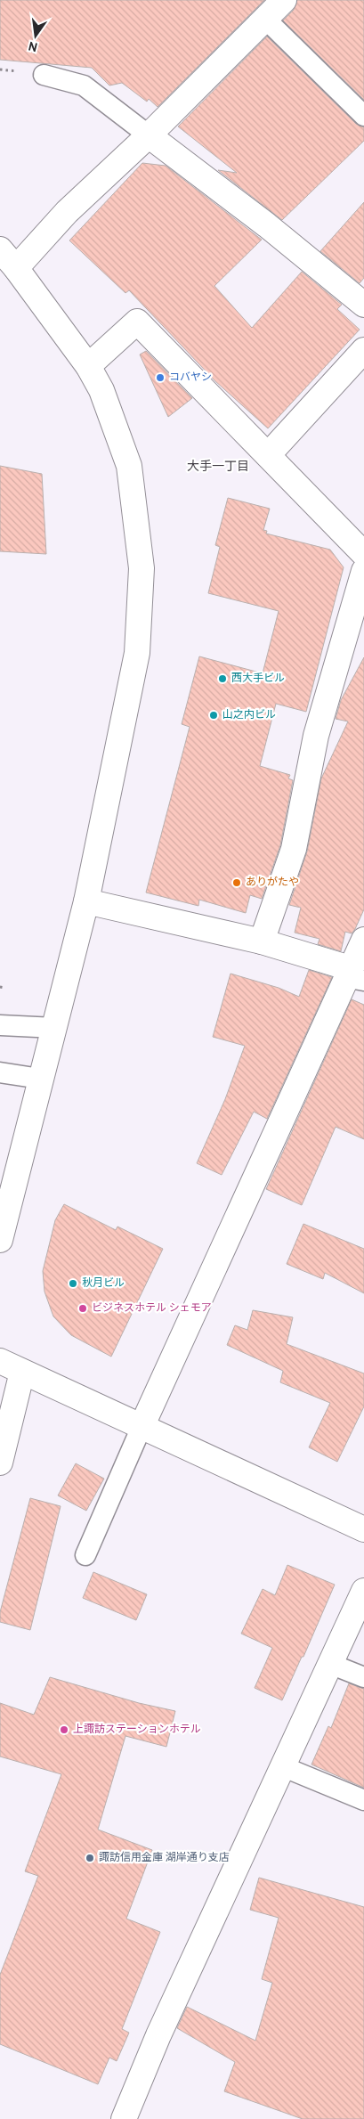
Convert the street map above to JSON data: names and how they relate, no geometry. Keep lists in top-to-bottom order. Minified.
{"districts":["大手一丁目"],"places":["コバヤシ","西大手ビル","山之内ビル","ありがたや","秋月ビル","ビジネスホテル シェモア","上諏訪ステーションホテル","諏訪信用金庫 湖岸通り支店"],"north":"bottom"}
